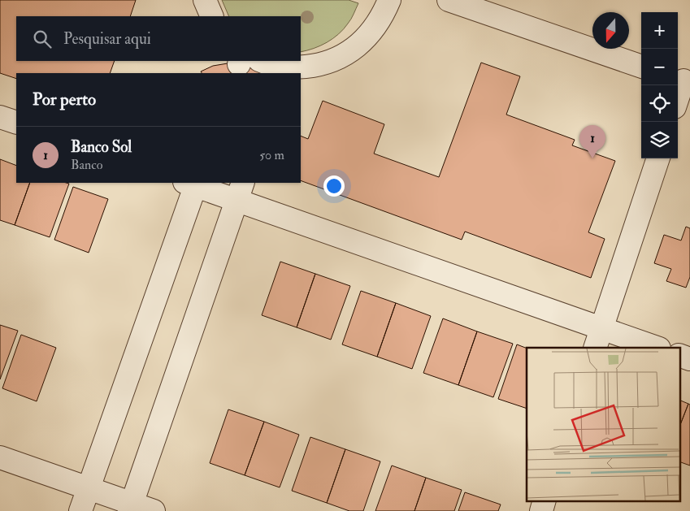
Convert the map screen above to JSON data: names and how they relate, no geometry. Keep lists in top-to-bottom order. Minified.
{"north":"bottom","page":{"map_buttons":["+","−"],"search":"Pesquisar aqui","heading":"Por perto","pins":"1","list":[{"mark":"1","name":"Banco Sol","note":"Banco","value":"50 m"}]}}
